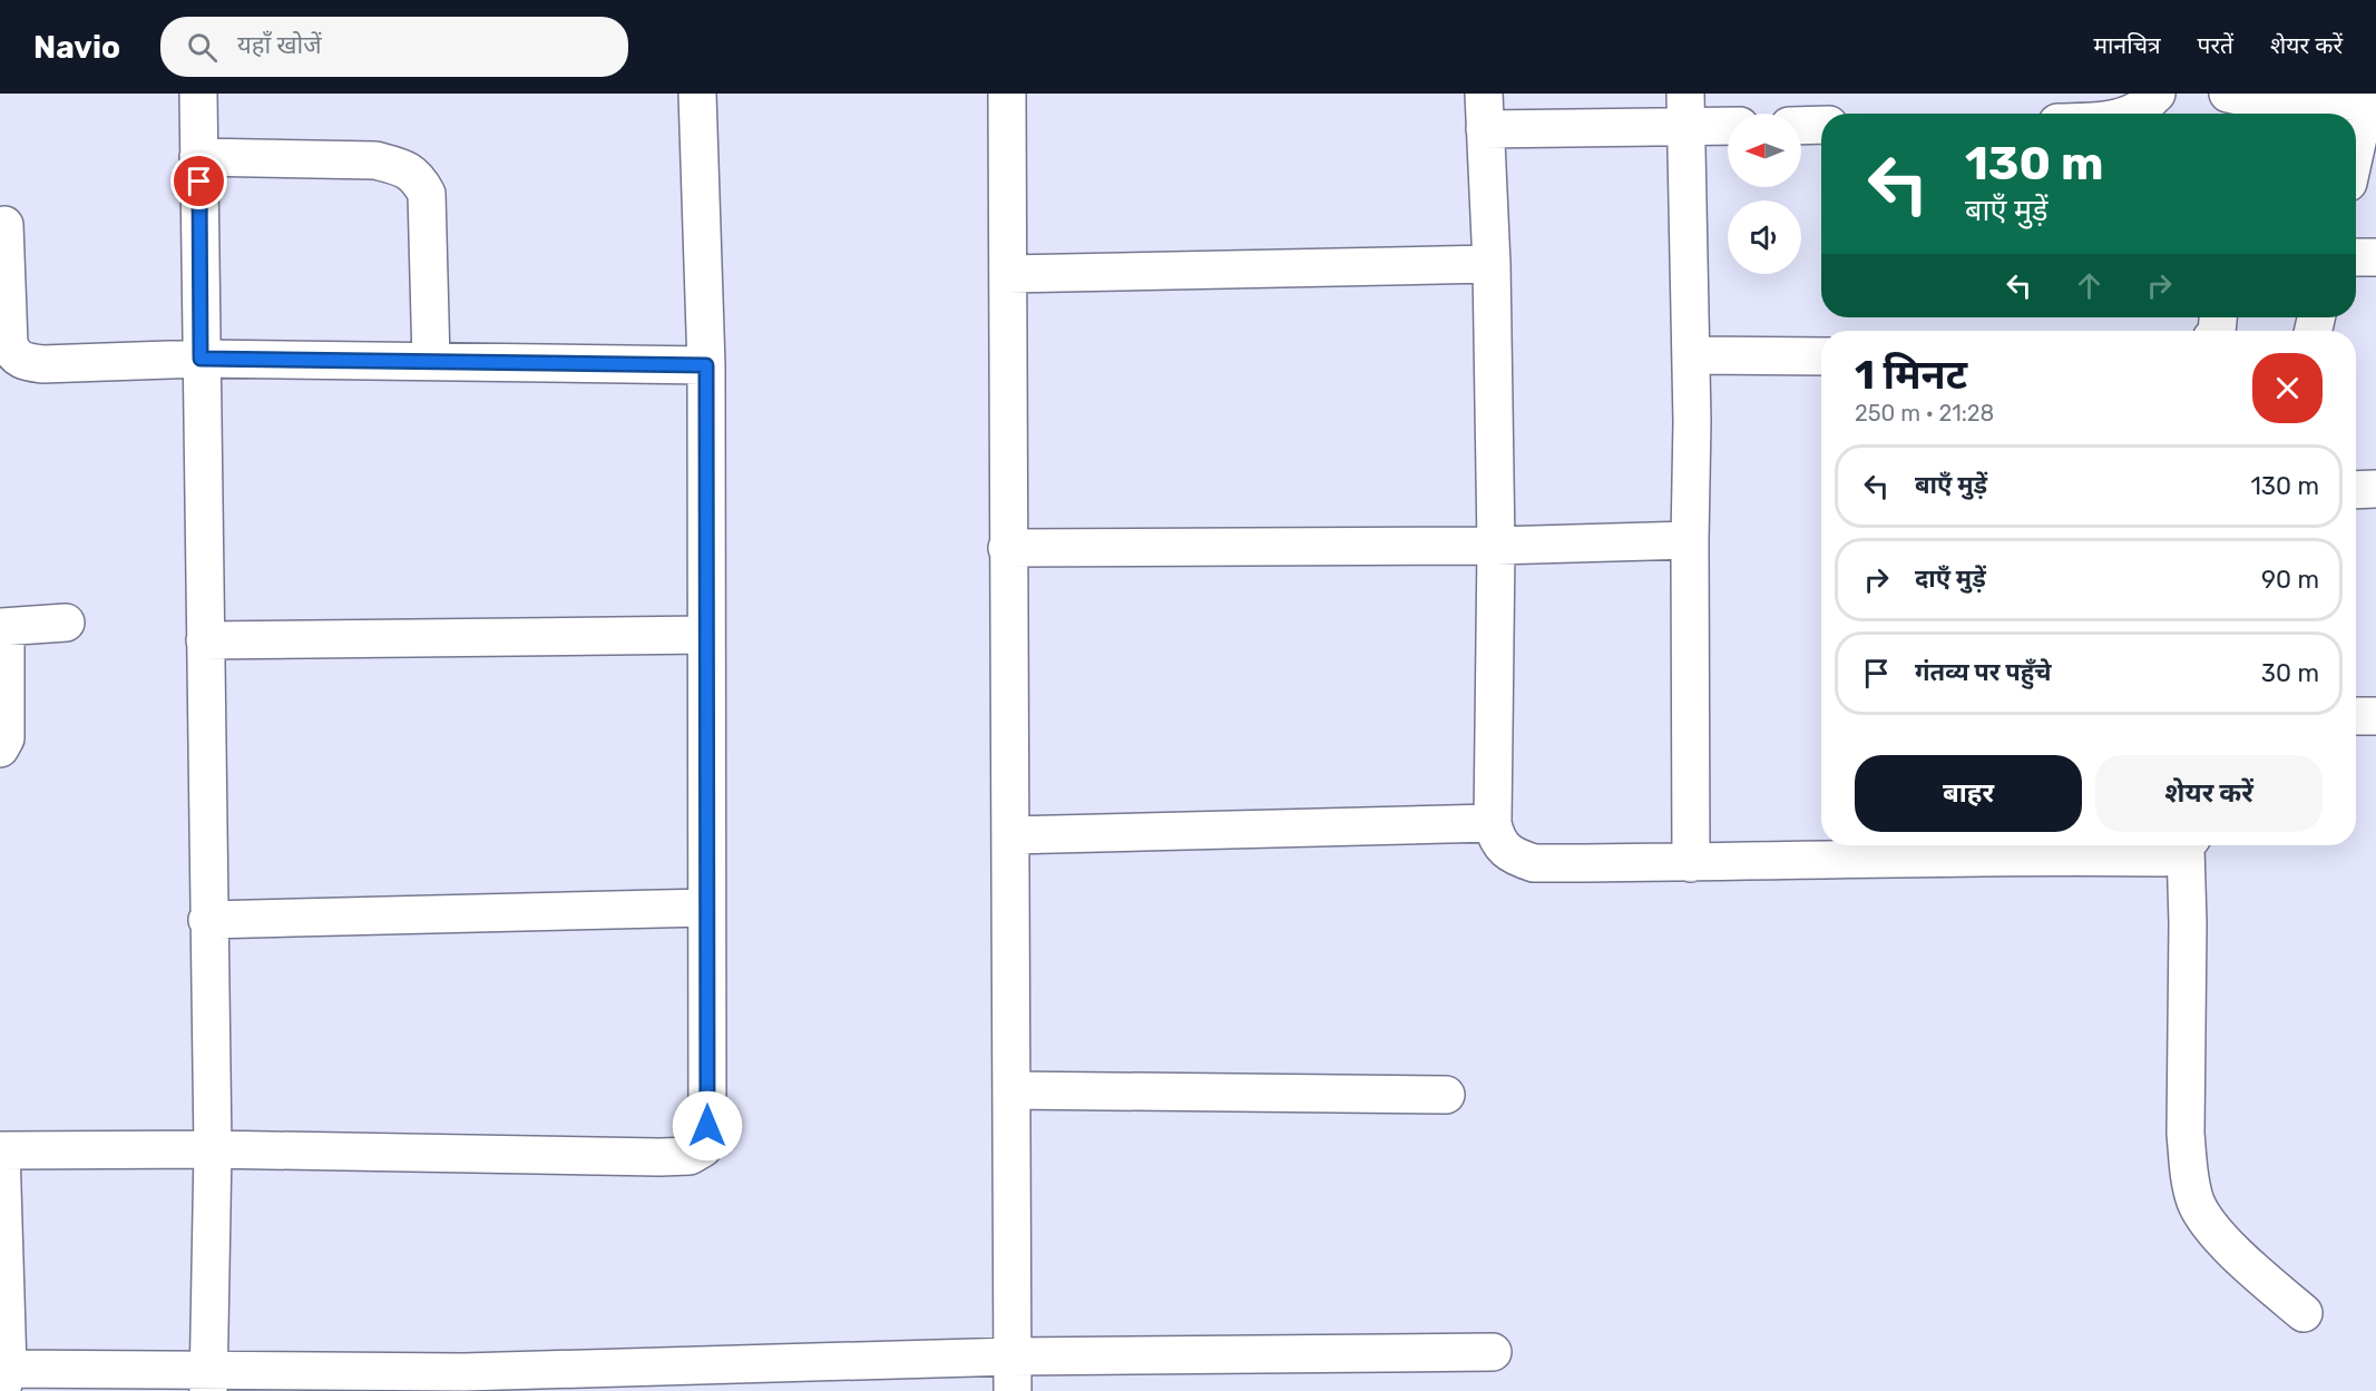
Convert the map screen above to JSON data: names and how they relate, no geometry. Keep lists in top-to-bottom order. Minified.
{"north":"left","page":{"header":"Navio","search":"यहाँ खोजें","nav":["मानचित्र","परतें","शेयर करें"],"turn":["130 m","बाएँ मुड़ें"],"heading":["1 मिनट","250 m · 21:28"],"list":[{"name":"बाएँ मुड़ें","value":"130 m"},{"name":"दाएँ मुड़ें","value":"90 m"},{"name":"गंतव्य पर पहुँचे","value":"30 m"}],"buttons":["बाहर","शेयर करें"]}}
